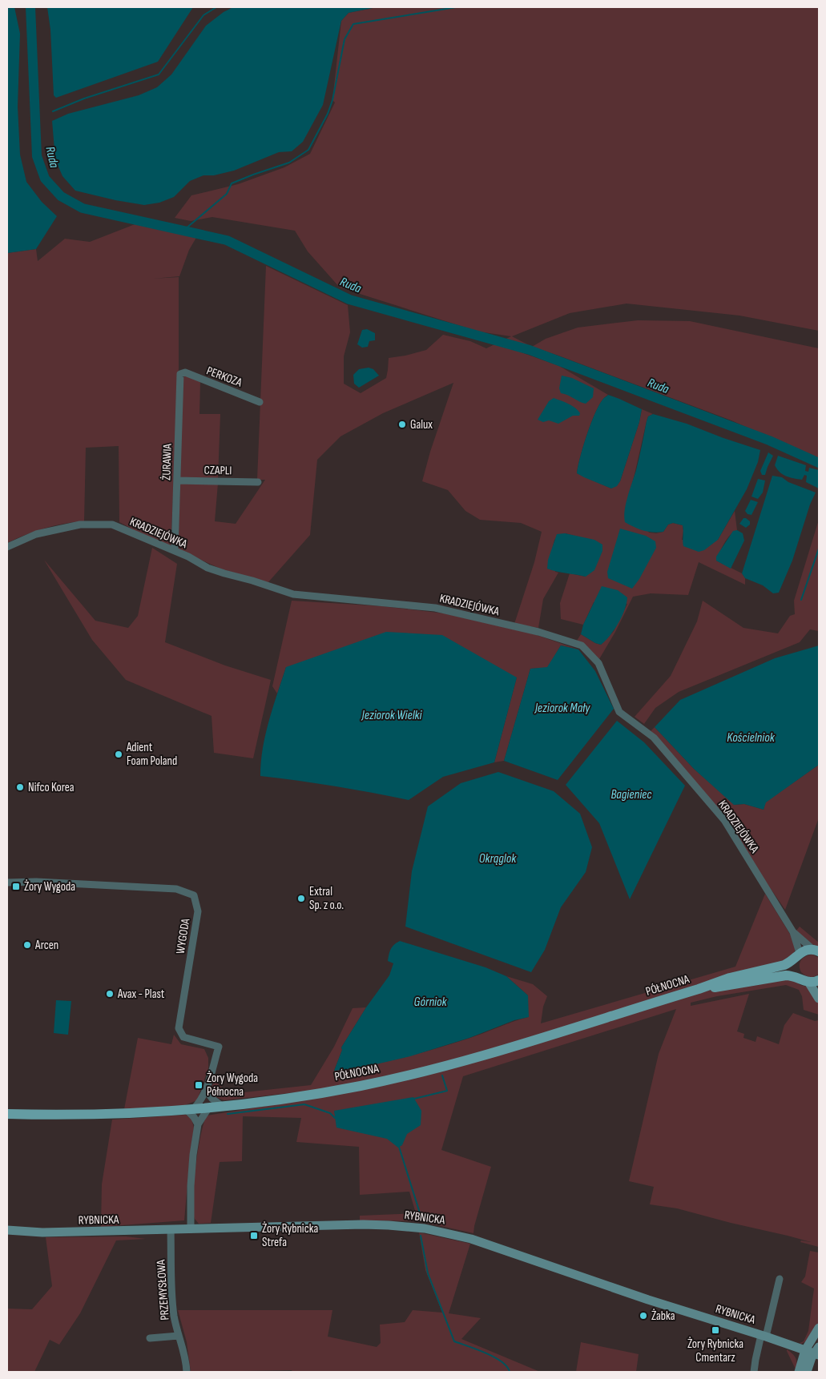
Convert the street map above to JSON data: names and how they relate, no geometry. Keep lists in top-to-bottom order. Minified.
{"streets":{"main road":["PÓŁNOCNA"],"street":["PERKOZA","ŻURAWIA","CZAPLI","KRADZIEJÓWKA","WYGODA","RYBNICKA","PRZEMYSŁOWA"]},"crossings":[["PERKOZA","ŻURAWIA"],["ŻURAWIA","CZAPLI"],["ŻURAWIA","KRADZIEJÓWKA"],["KRADZIEJÓWKA","PÓŁNOCNA"],["WYGODA","PÓŁNOCNA"],["RYBNICKA","PRZEMYSŁOWA"]],"water":["Ruda","Jeziorok Mały","Jeziorok Wielki","Kościelniok","Bagieniec","Okrąglok","Górniok"],"places":{"other":["Galux","Adient Foam Poland","Nifco Korea","Extral Sp. z o.o.","Arcen","Avax - Plast","Żabka"],"transit":["Żory Wygoda","Żory Wygoda Północna","Żory Rybnicka Strefa","Żory Rybnicka Cmentarz"]}}
